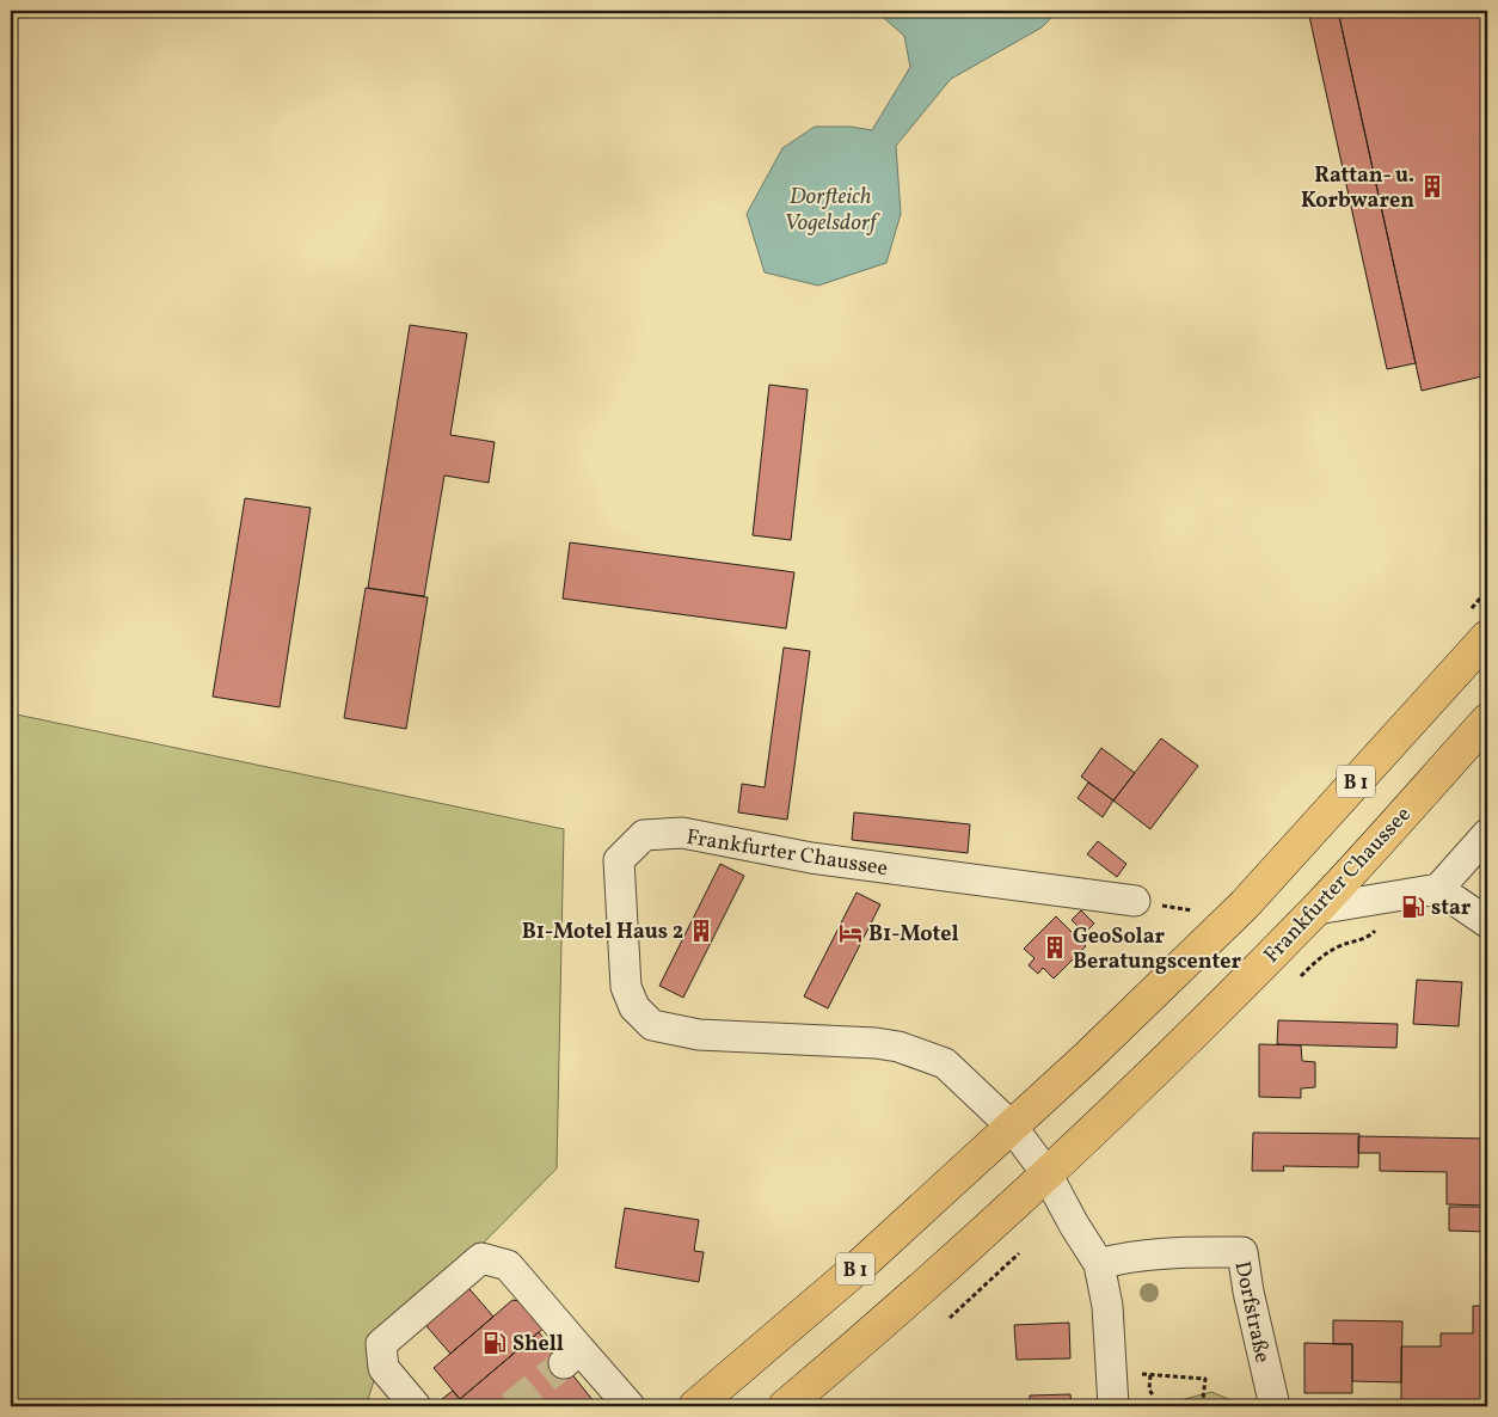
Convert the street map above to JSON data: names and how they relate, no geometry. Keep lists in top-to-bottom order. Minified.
{"streets":{"main road":["B 1","Frankfurter Chaussee"],"street":["Dorfstraße"]},"crossings":[["B 1","Frankfurter Chaussee"]],"water":["Dorfteich Vogelsdorf"],"places":{"building":["Rattan- u. Korbwaren","B1-Motel Haus 2","GeoSolar Beratungscenter"],"fuel station":["star","Shell"],"hotel":["B1-Motel"]}}
